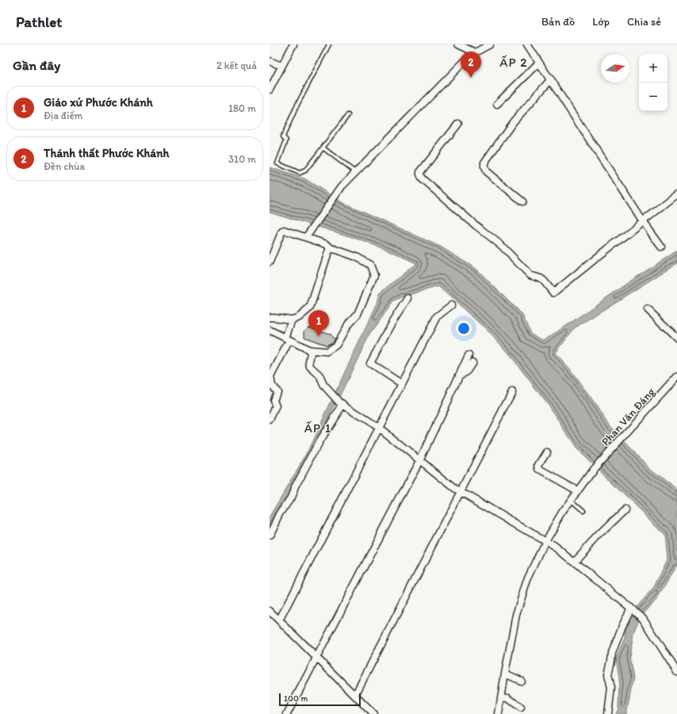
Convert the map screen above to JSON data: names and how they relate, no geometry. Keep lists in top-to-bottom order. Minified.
{"streets":{"street":["Phan Văn Đáng"]},"districts":["ẤP 2","ẤP 1"],"scale_bar":"100 m","north":"right","page":{"header":"Pathlet","nav":["Bản đồ","Lớp","Chia sẻ"],"heading":["Gần đây","2 kết quả"],"pins":["2","1"],"map_buttons":["+","−"],"list":[{"mark":"1","name":"Giáo xứ Phước Khánh","note":"Địa điểm","value":"180 m"},{"mark":"2","name":"Thánh thất Phước Khánh","note":"Đền chùa","value":"310 m"}],"scale":"100 m"}}
